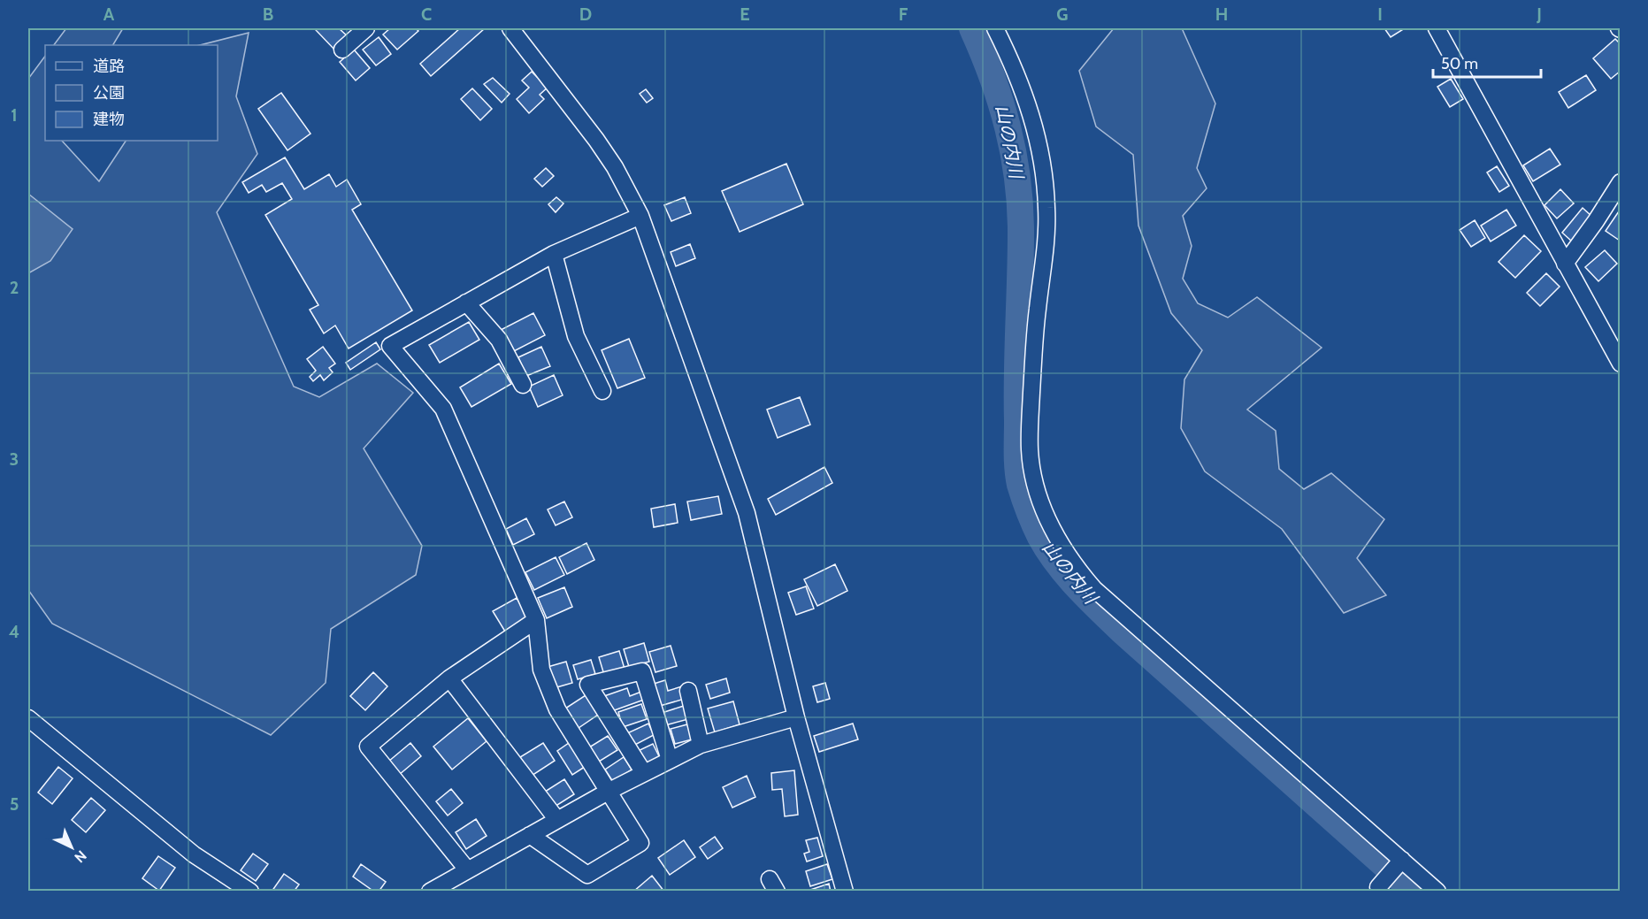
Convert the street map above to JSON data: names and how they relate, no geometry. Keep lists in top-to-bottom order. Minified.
{"water":["山の内川"],"legend":["道路","公園","建物"],"scale_bar":"50 m","north":"bottom right","grid":{"columns":["A","B","C","D","E","F","G","H","I","J"],"rows":["1","2","3","4","5"]}}
